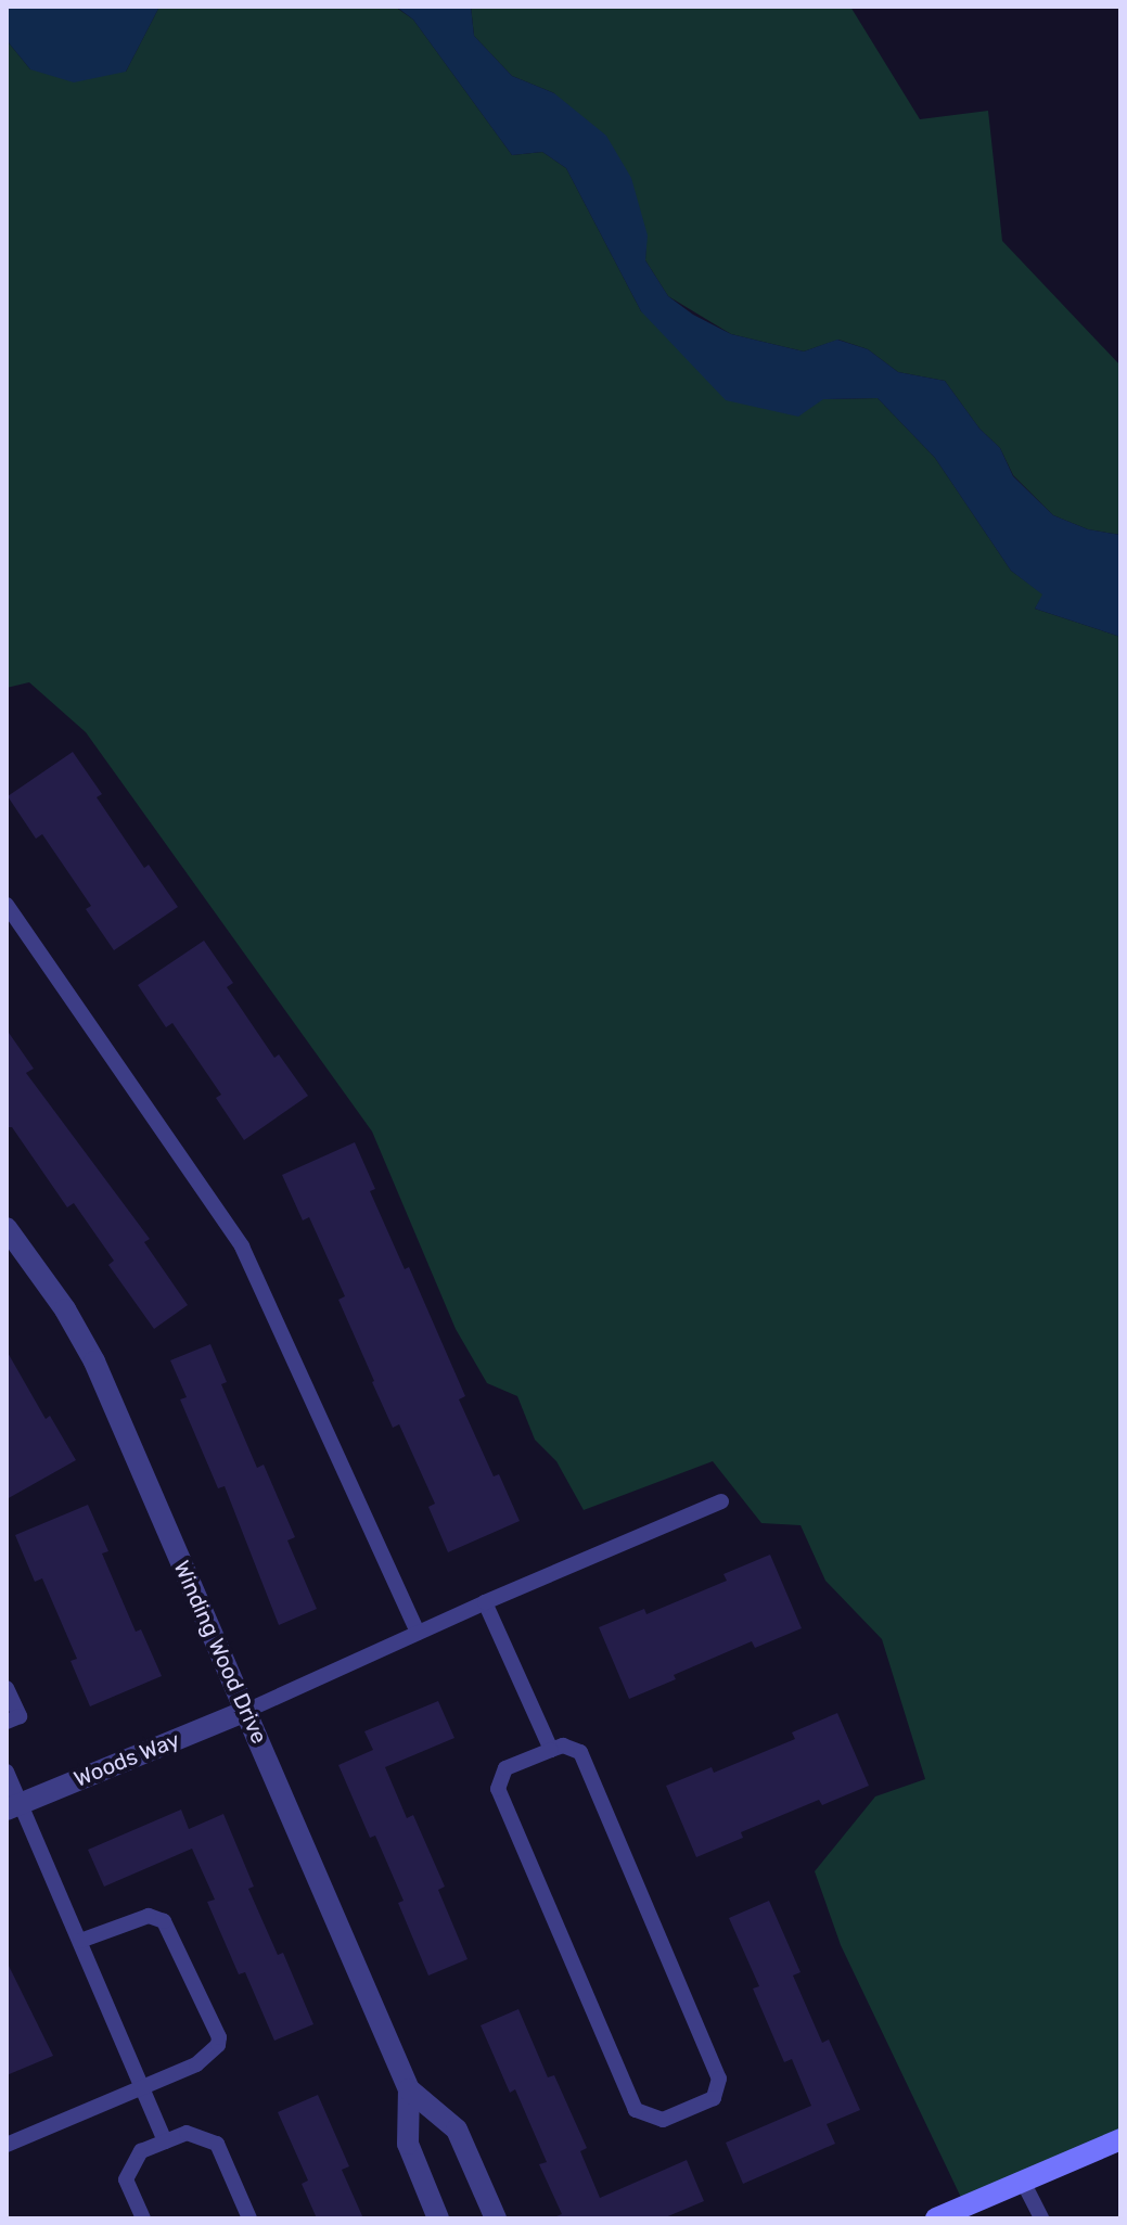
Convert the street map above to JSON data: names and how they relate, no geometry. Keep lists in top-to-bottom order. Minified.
{"streets":{"street":["Winding Wood Drive","Woods Way"]},"crossings":[["Winding Wood Drive","Woods Way"]]}
